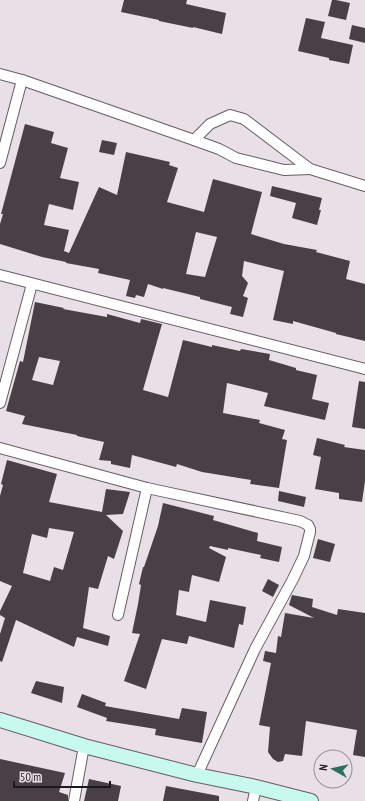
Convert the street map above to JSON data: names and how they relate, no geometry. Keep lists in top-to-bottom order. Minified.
{"scale_bar":"50 m","north":"left"}
